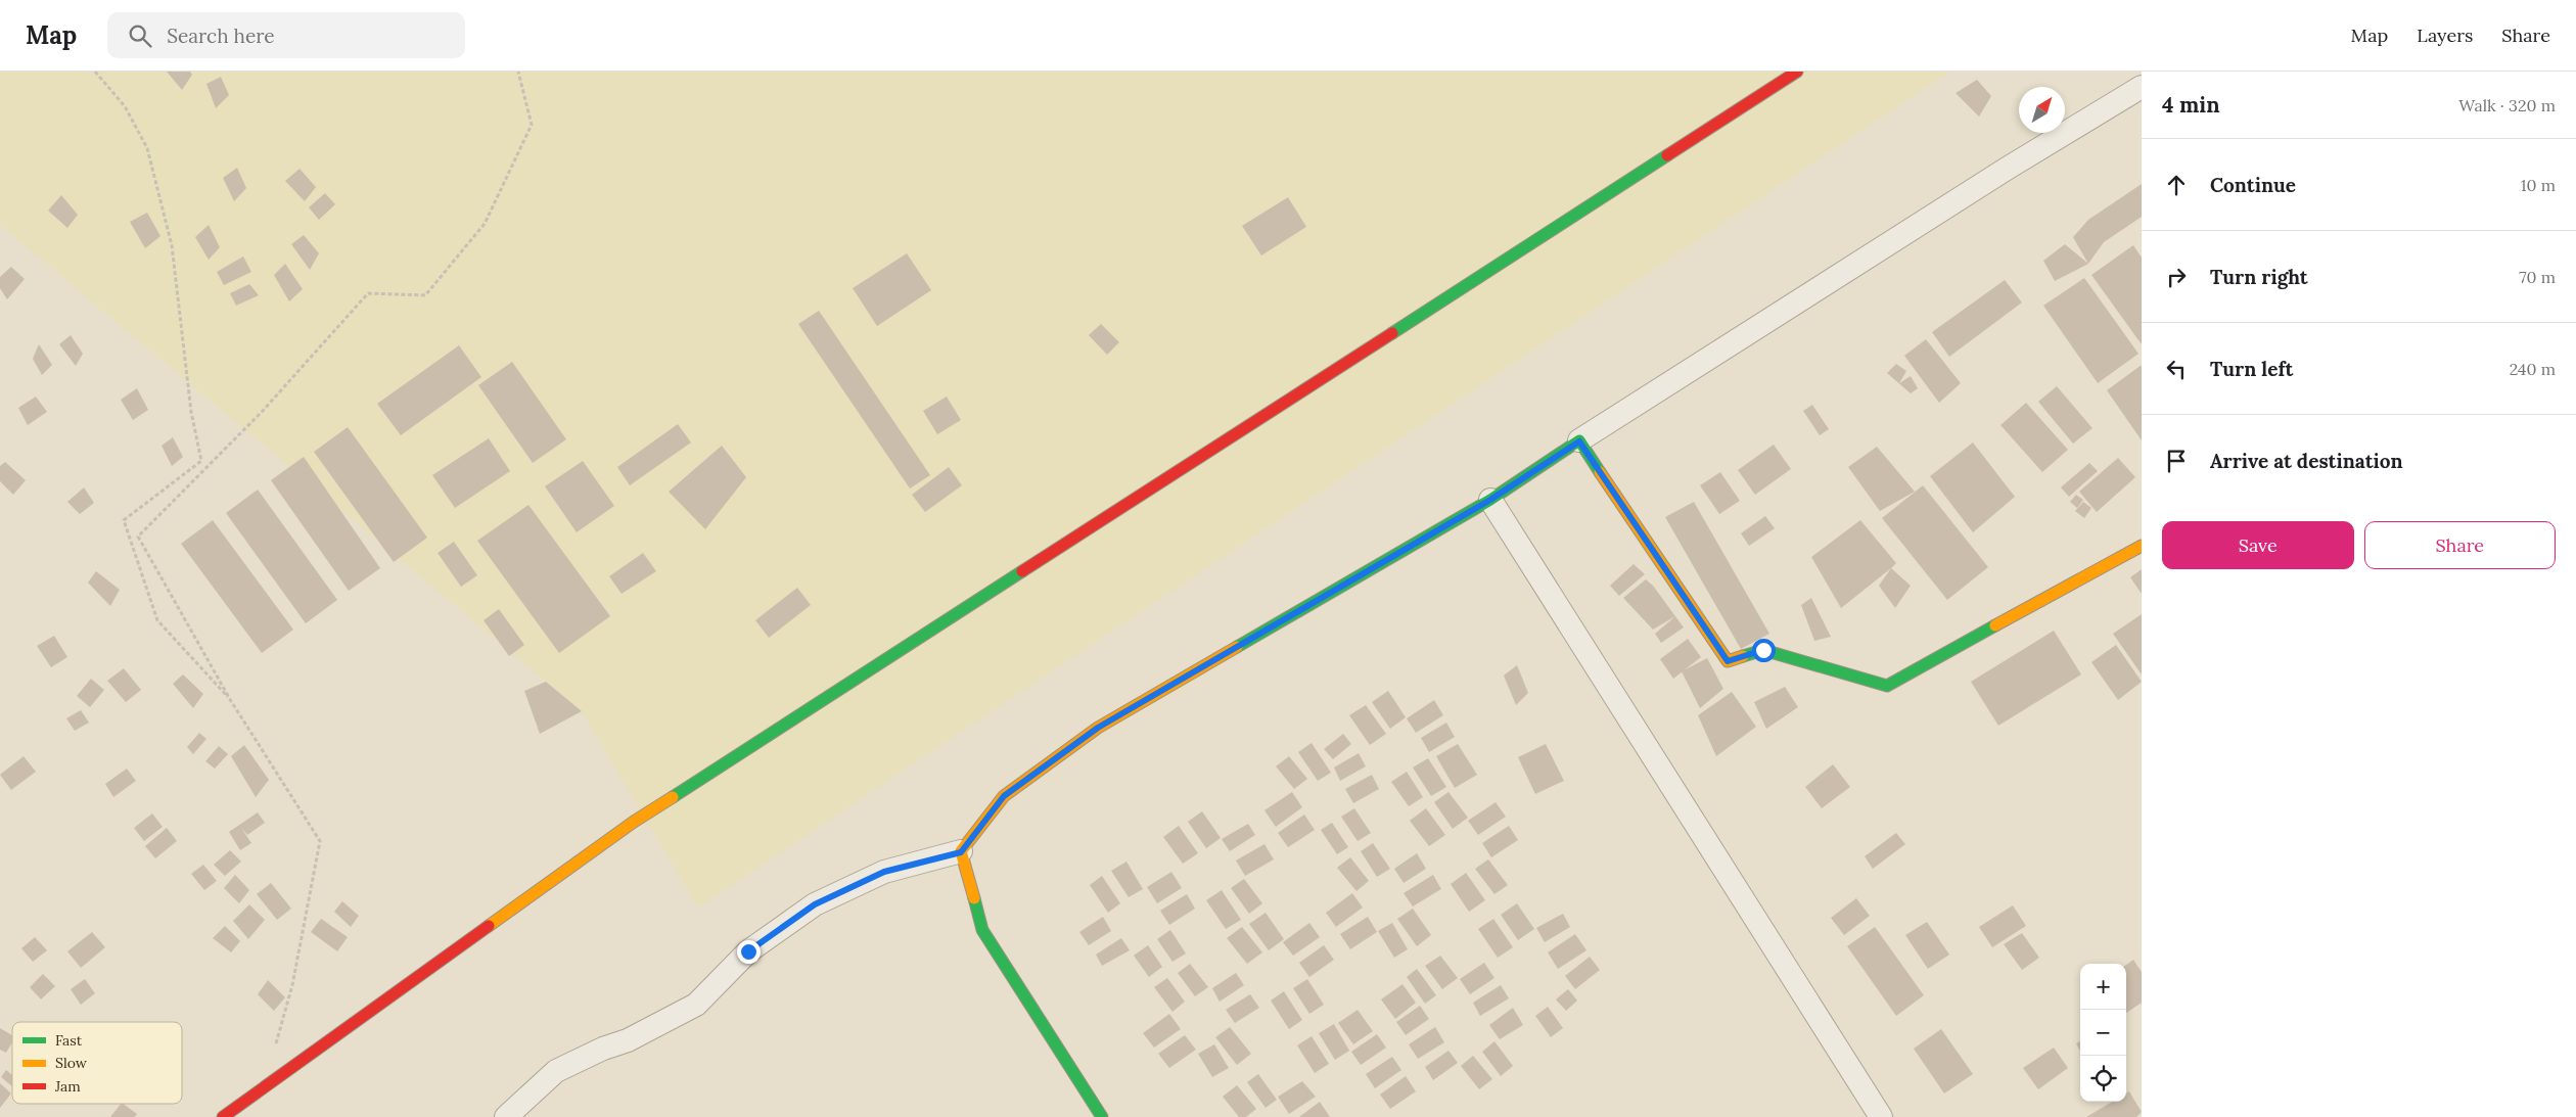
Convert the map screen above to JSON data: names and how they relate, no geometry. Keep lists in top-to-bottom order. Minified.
{"legend":["Fast","Slow","Jam"],"north":"top right","page":{"header":"Map","search":"Search here","nav":["Map","Layers","Share"],"heading":["4 min","Walk · 320 m"],"list":[["Continue","10 m"],["Turn right","70 m"],["Turn left","240 m"],"Arrive at destination"],"buttons":["Save","Share"],"map_buttons":["+","−"]}}
